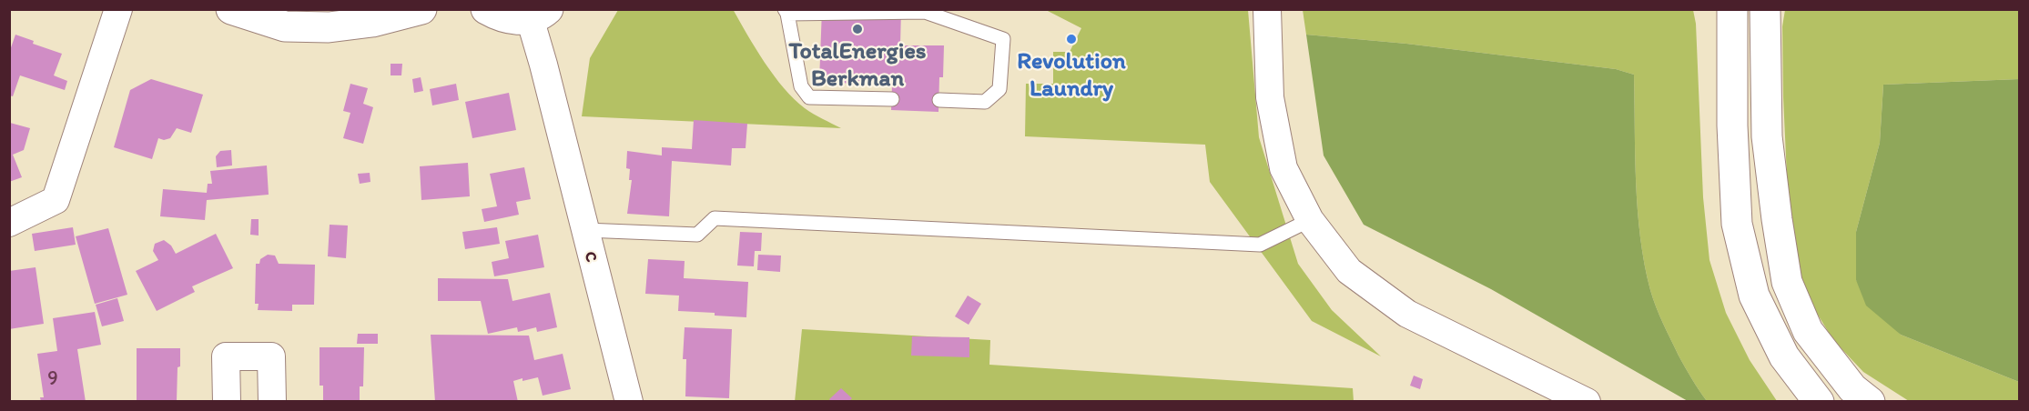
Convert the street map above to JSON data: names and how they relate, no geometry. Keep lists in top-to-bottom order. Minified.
{"streets":{"street":["c"]},"places":["TotalEnergies Berkman","Revolution Laundry"],"house_numbers":["9"]}
